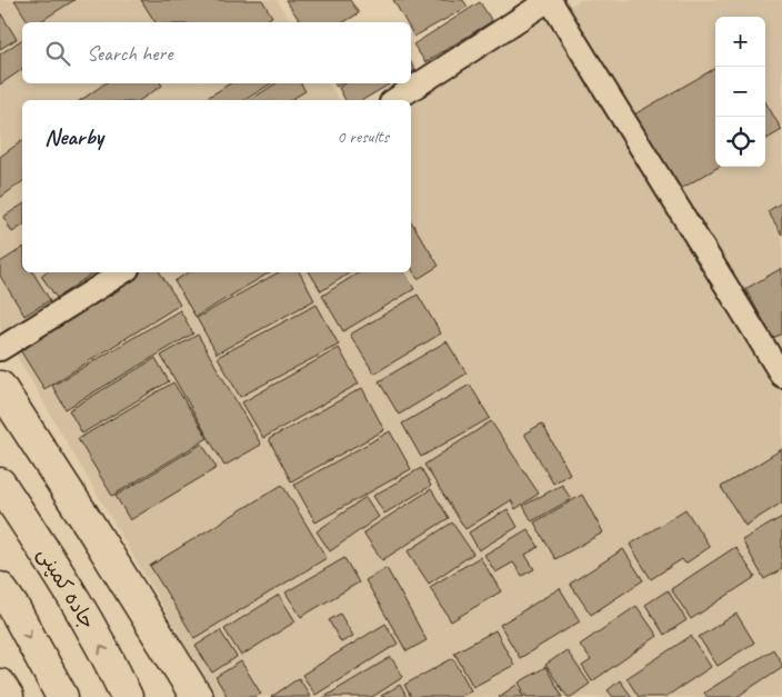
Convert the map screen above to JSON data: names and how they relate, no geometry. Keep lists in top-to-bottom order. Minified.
{"streets":{"main road":["جاده کمپنی"]},"page":{"map_buttons":["+","−"],"search":"Search here","heading":["Nearby","0 results"]}}
